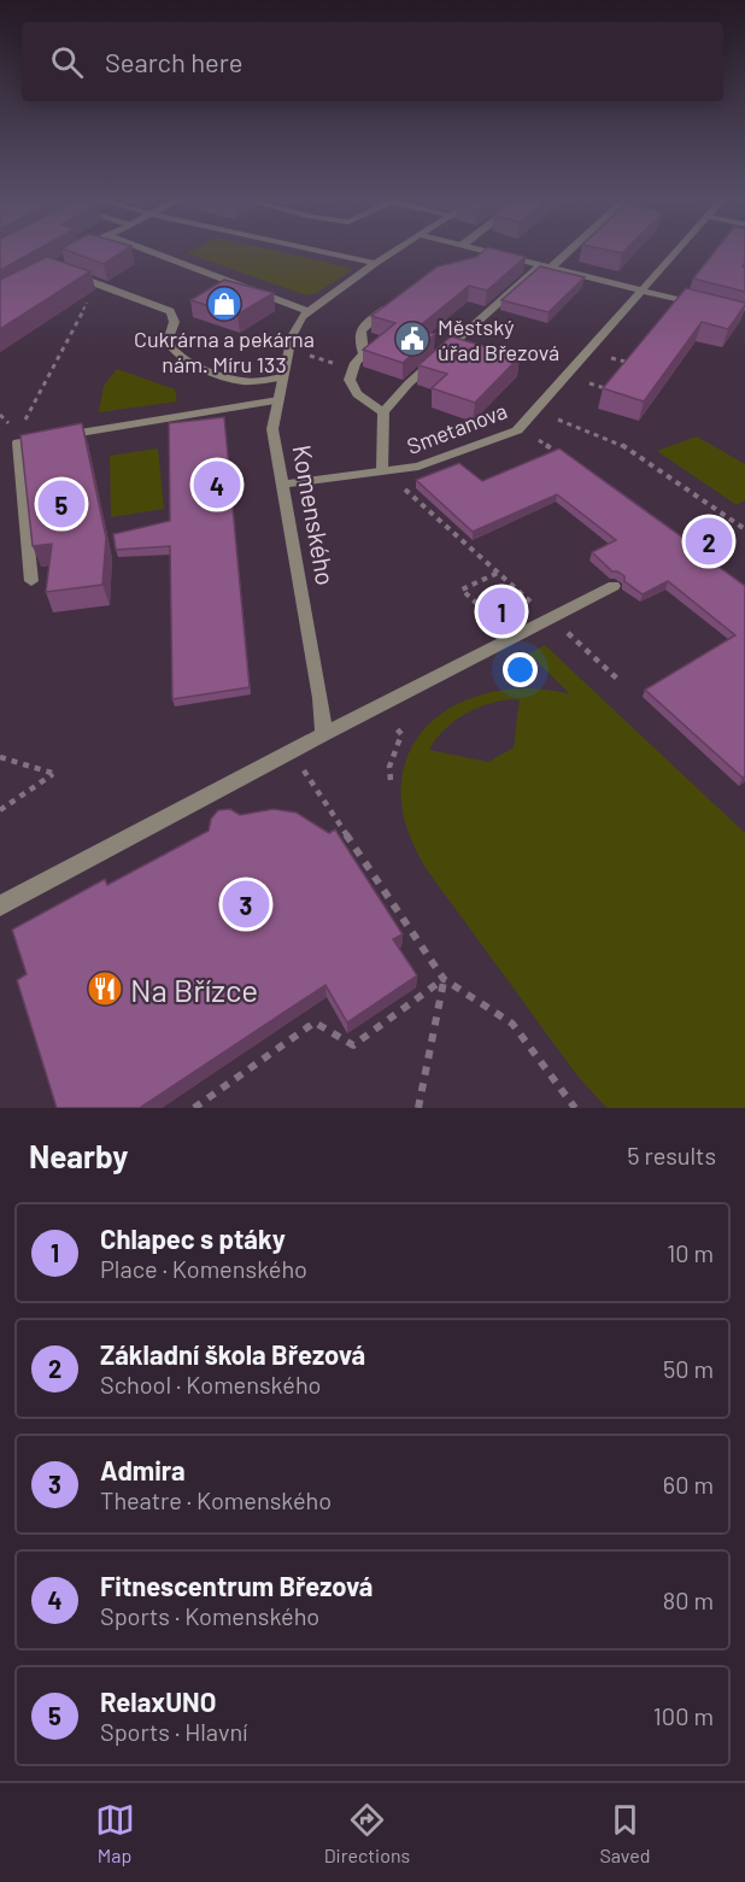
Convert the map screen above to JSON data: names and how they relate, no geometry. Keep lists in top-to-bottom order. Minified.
{"streets":{"street":["Smetanova","Komenského"]},"crossings":[["Smetanova","Komenského"]],"places":{"shop":["Cukrárna a pekárna nám. Míru 133"],"public building":["Městský úřad Březová"],"restaurant":["Na Břízce"]},"page":{"search":"Search here","pins":["4","5","2","1","3"],"heading":["Nearby","5 results"],"list":[{"mark":"1","name":"Chlapec s ptáky","note":"Place · Komenského","value":"10 m"},{"mark":"2","name":"Základní škola Březová","note":"School · Komenského","value":"50 m"},{"mark":"3","name":"Admira","note":"Theatre · Komenského","value":"60 m"},{"mark":"4","name":"Fitnescentrum Březová","note":"Sports · Komenského","value":"80 m"},{"mark":"5","name":"RelaxUNO","note":"Sports · Hlavní","value":"100 m"}],"nav":["Map","Directions","Saved"]}}
